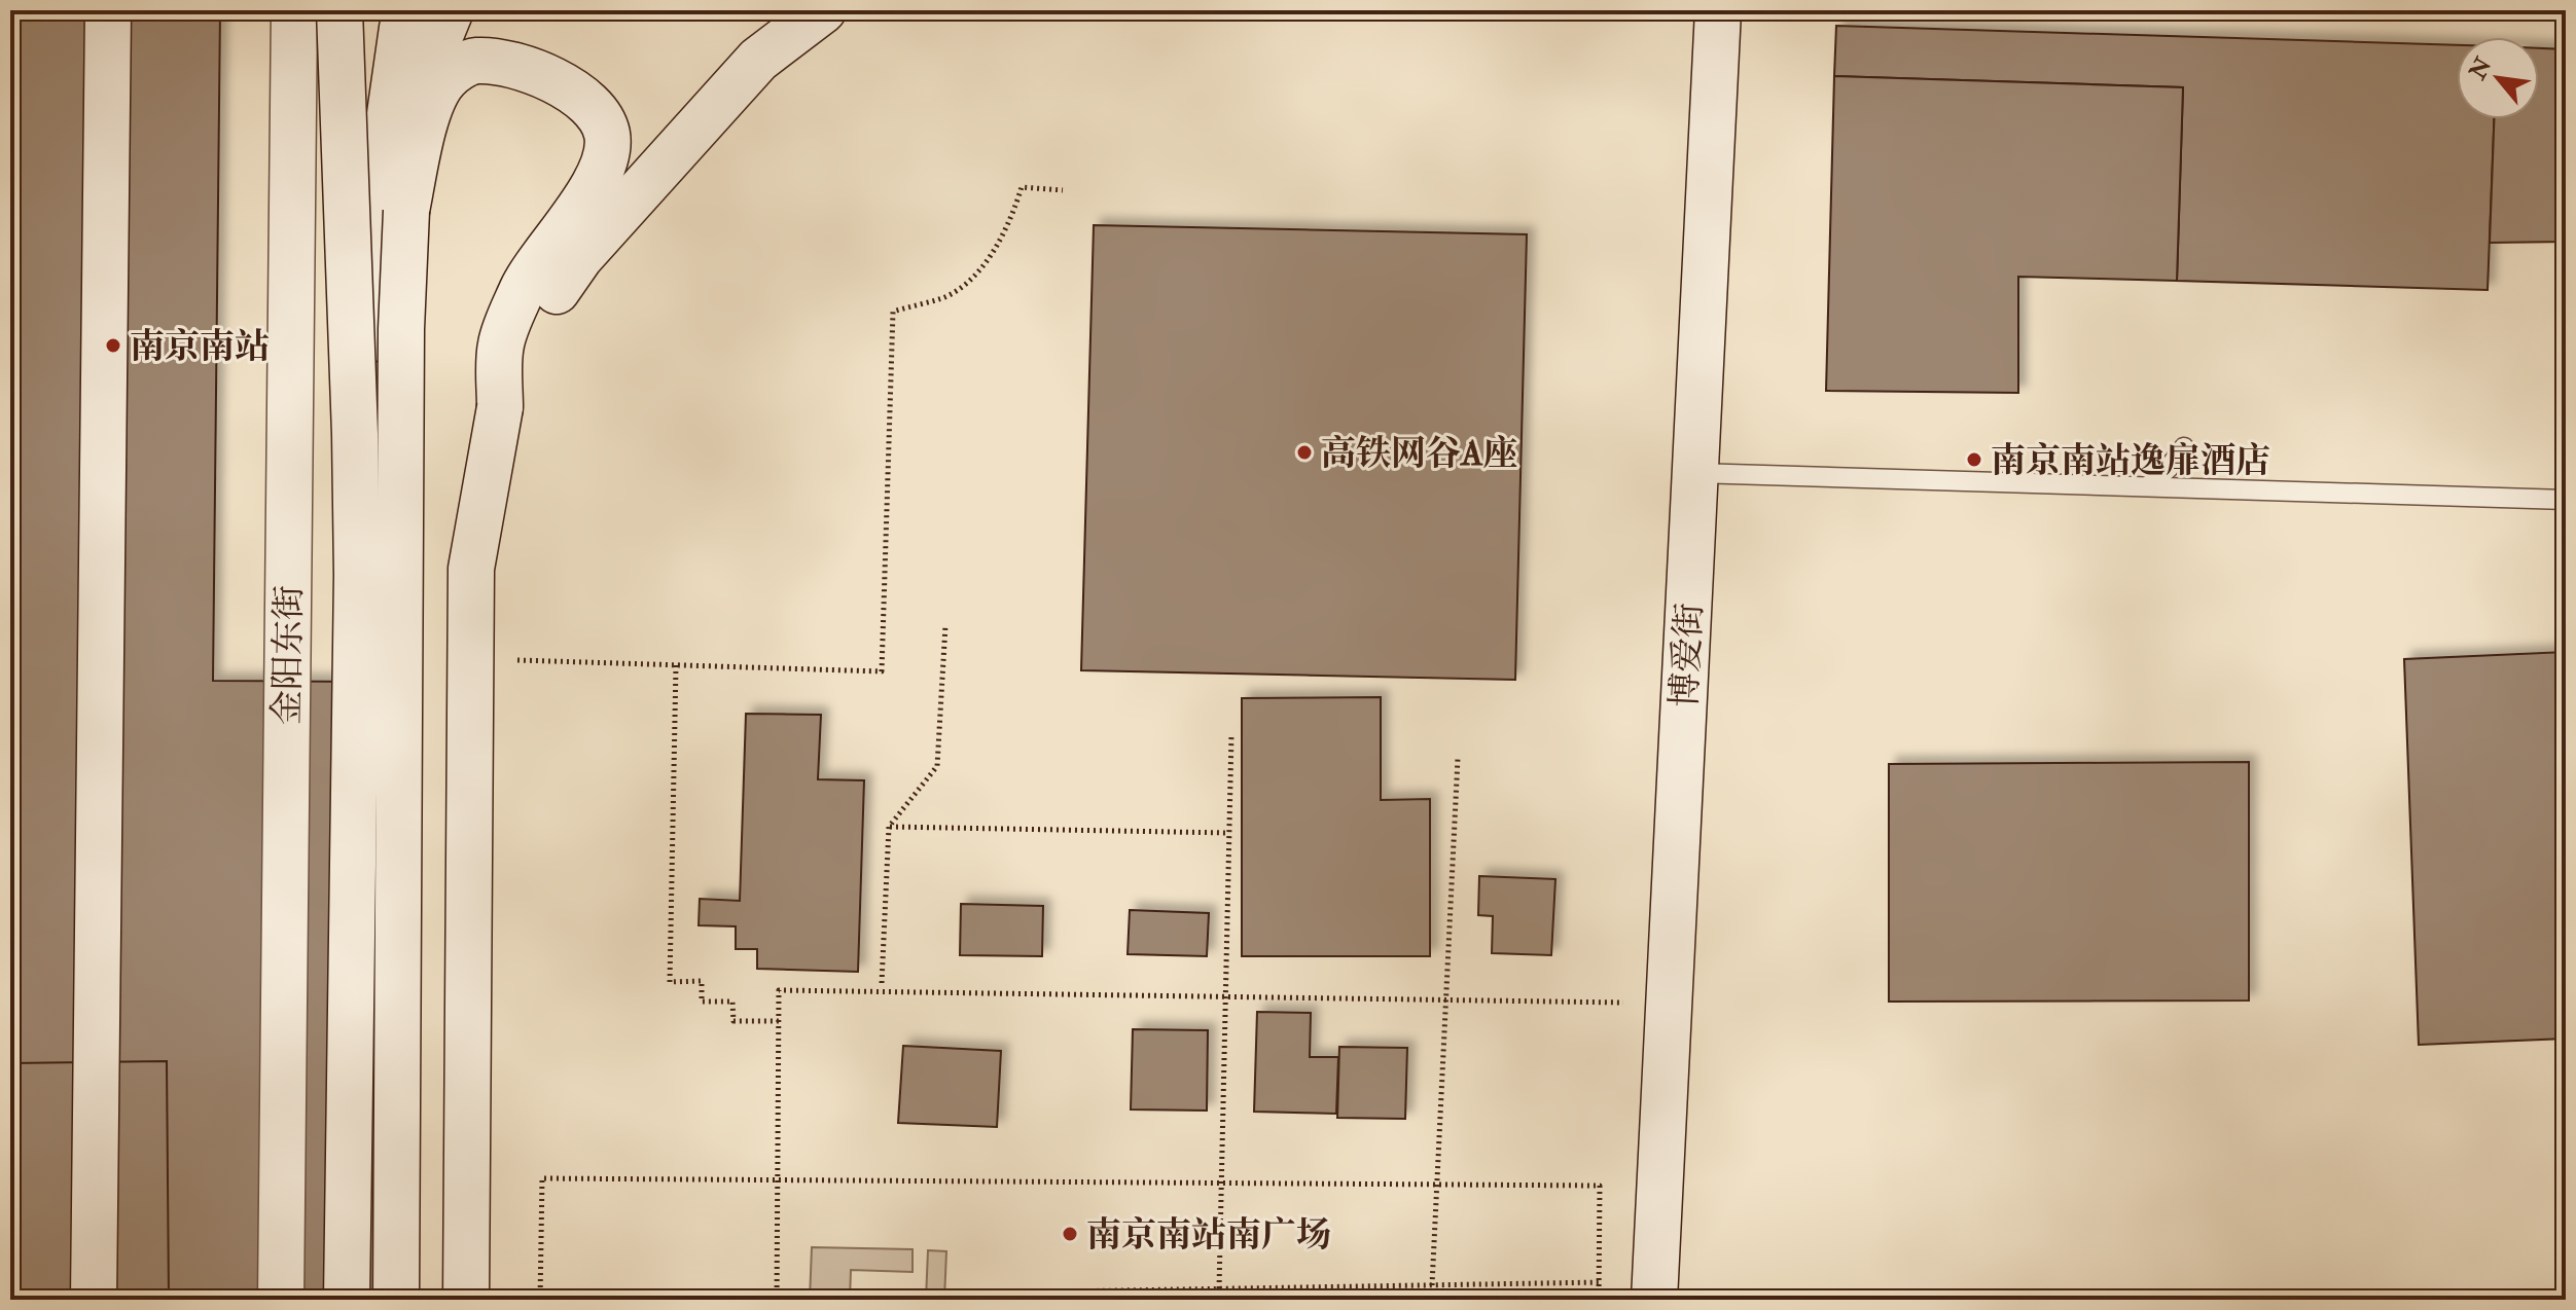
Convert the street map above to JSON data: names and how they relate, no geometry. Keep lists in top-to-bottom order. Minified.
{"streets":{"main road":["金阳东街","博爱街"]},"places":["南京南站","高铁网谷A座","南京南站逸扉酒店","南京南站南广场"],"north":"top left"}
